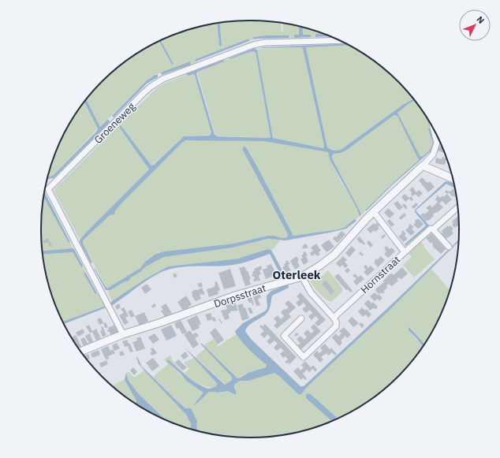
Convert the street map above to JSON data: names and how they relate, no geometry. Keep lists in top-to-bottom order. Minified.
{"streets":{"street":["Groeneweg","Hornstraat","Dorpsstraat"]},"crossings":[["Groeneweg","Dorpsstraat"],["Hornstraat","Dorpsstraat"]],"districts":["Oterleek"],"north":"top right"}
